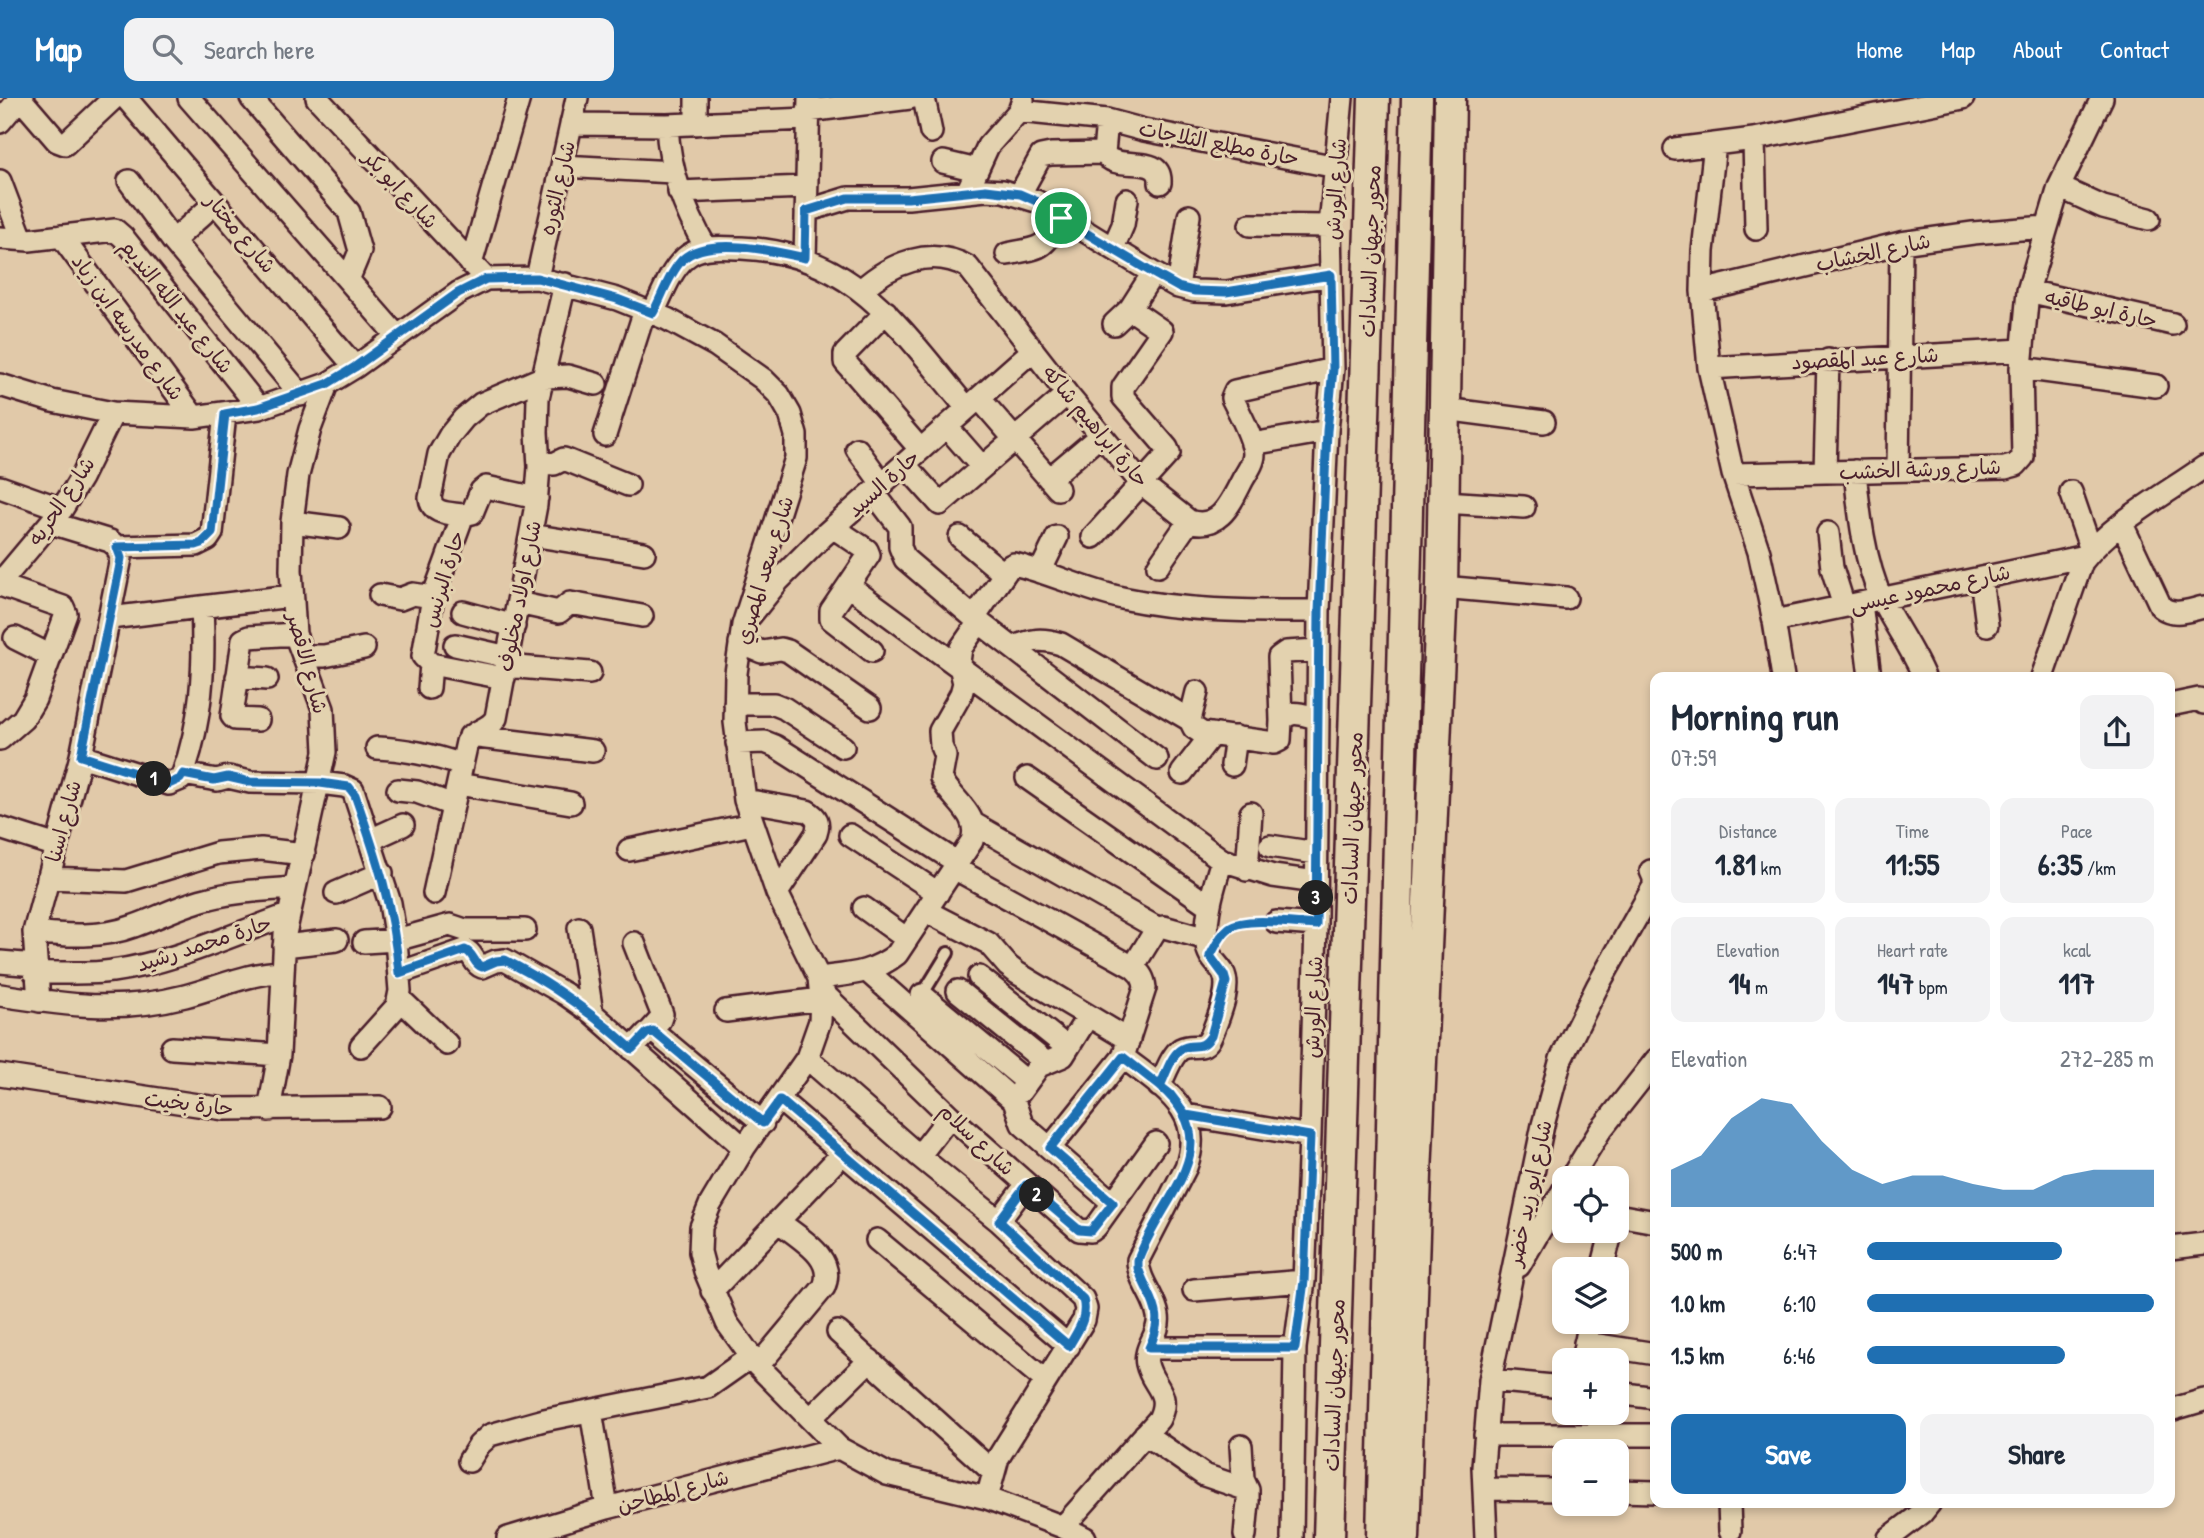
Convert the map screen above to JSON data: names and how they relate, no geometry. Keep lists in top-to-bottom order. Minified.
{"streets":{"main road":["محور جيهان السادات"],"street":["حارة مطلع الثلاجات","شارع الثوره","شارع ابو بكر","شارع الورش","شارع مختار","شارع الخشاب","شارع عبد الله النديم","حارة ابو طاقيه","شارع مدرسه ابن زياد","شارع عبد المقصود","حارة ابراهيم شاكه","شارع ورشة الخشب","حارة السيد","شارع الحريه","شارع سعد المصري","حارة البرنس","شارع محمود عيسى","شارع اولاد مخلوف","شارع الاقصر","شارع اسنا","حارة محمد رشيد","حارة بخيت","شارع سلام","شارع ابو زيد خضر","شارع المطاحن"]},"crossings":[["حارة مطلع الثلاجات","شارع الورش"],["شارع الثوره","شارع سعد المصري"],["شارع ابو بكر","شارع سعد المصري"],["شارع مختار","شارع سعد المصري"],["شارع الخشاب","شارع ورشة الخشب"],["شارع عبد الله النديم","شارع مدرسه ابن زياد"],["شارع عبد الله النديم","شارع سعد المصري"],["حارة ابو طاقيه","شارع ورشة الخشب"],["شارع مدرسه ابن زياد","شارع سعد المصري"],["شارع عبد المقصود","شارع ورشة الخشب"],["حارة ابراهيم شاكه","حارة السيد"],["حارة السيد","شارع سعد المصري"],["شارع الحريه","شارع سعد المصري"],["شارع سعد المصري","شارع اولاد مخلوف"],["شارع سعد المصري","شارع الاقصر"],["شارع سعد المصري","شارع سلام"],["حارة البرنس","شارع اولاد مخلوف"],["شارع الاقصر","حارة محمد رشيد"],["شارع الاقصر","حارة بخيت"],["شارع اسنا","حارة محمد رشيد"]],"page":{"header":"Map","search":"Search here","nav":["Home","Map","About","Contact"],"heading":["Morning run","07:59"],"pins":["1","3","2"],"stats":[["Distance","1.81 km"],["Time","11:55"],["Pace","6:35 /km"],["Elevation","14 m"],["Heart rate","147 bpm"],["kcal","117"]],"chart":["Elevation","272–285 m"],"map_buttons":["+","−"],"list":[{"name":"500 m","note":"6:47"},{"name":"1.0 km","note":"6:10"},{"name":"1.5 km","note":"6:46"}],"buttons":["Save","Share"]}}
